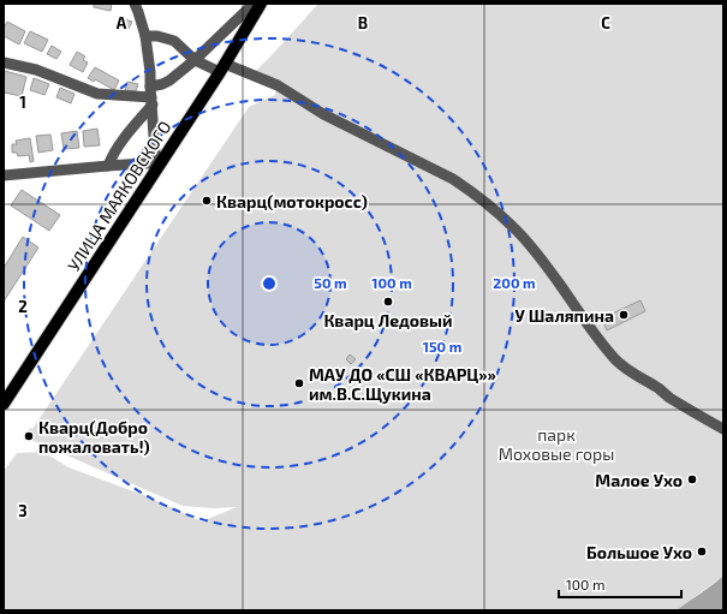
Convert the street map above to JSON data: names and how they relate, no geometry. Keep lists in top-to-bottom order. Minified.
{"streets":{"main road":["УЛИЦА МАЯКОВСКОГО"]},"parks":["парк Моховые горы"],"places":["Кварц(мотокросс)","Кварц Ледовый","У Шаляпина","МАУ ДО «СШ «КВАРЦ»» им.В.С.Щукина","Кварц(Добро пожаловать!)","Малое Ухо","Большое Ухо"],"scale_bar":"100 m","grid":{"columns":["A","B","C"],"rows":["1","2","3"]},"rings":["50 m","100 m","200 m","150 m"]}
